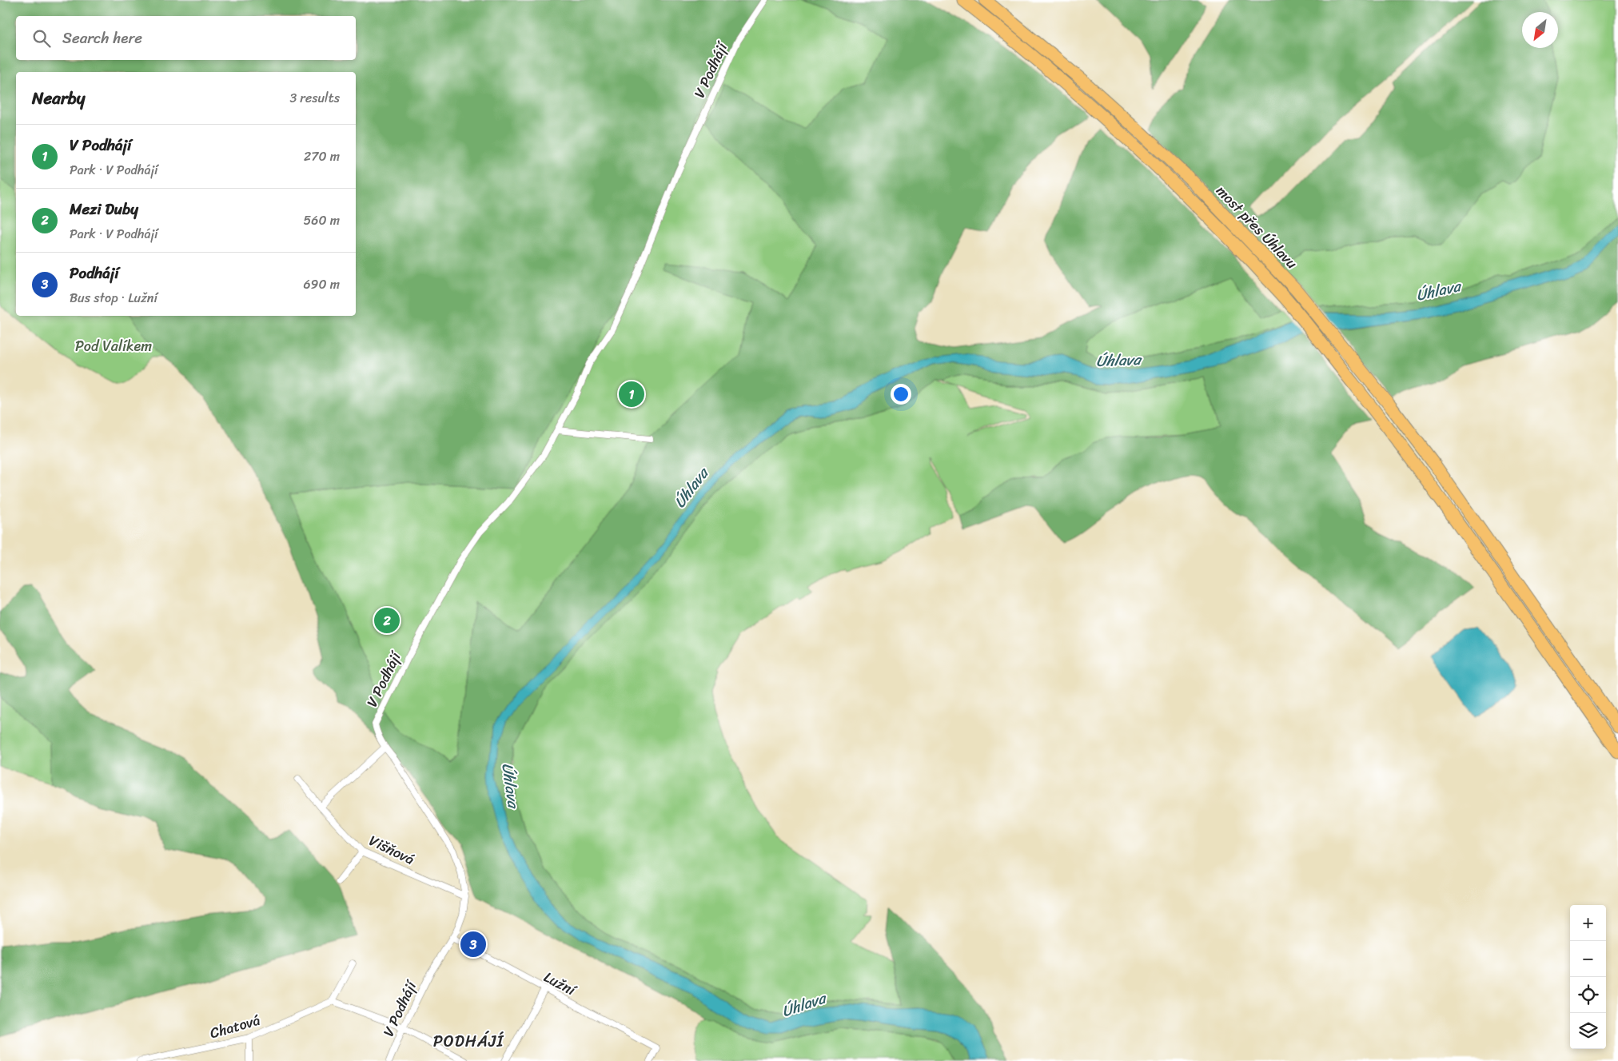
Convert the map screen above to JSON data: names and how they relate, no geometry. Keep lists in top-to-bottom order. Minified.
{"streets":{"highway":["most přes Úhlavu"],"street":["V Podhájí","Višňová","Lužní","Chatová"]},"crossings":[["V Podhájí","Višňová"],["V Podhájí","Lužní"]],"districts":["PODHÁJÍ"],"water":["Úhlava"],"parks":["Pod Valíkem"],"north":"bottom left","page":{"search":"Search here","heading":["Nearby","3 results"],"list":[{"mark":"1","name":"V Podhájí","note":"Park · V Podhájí","value":"270 m"},{"mark":"2","name":"Mezi Duby","note":"Park · V Podhájí","value":"560 m"},{"mark":"3","name":"Podhájí","note":"Bus stop · Lužní","value":"690 m"}],"pins":["1","2","3"],"map_buttons":["+","−"]}}
